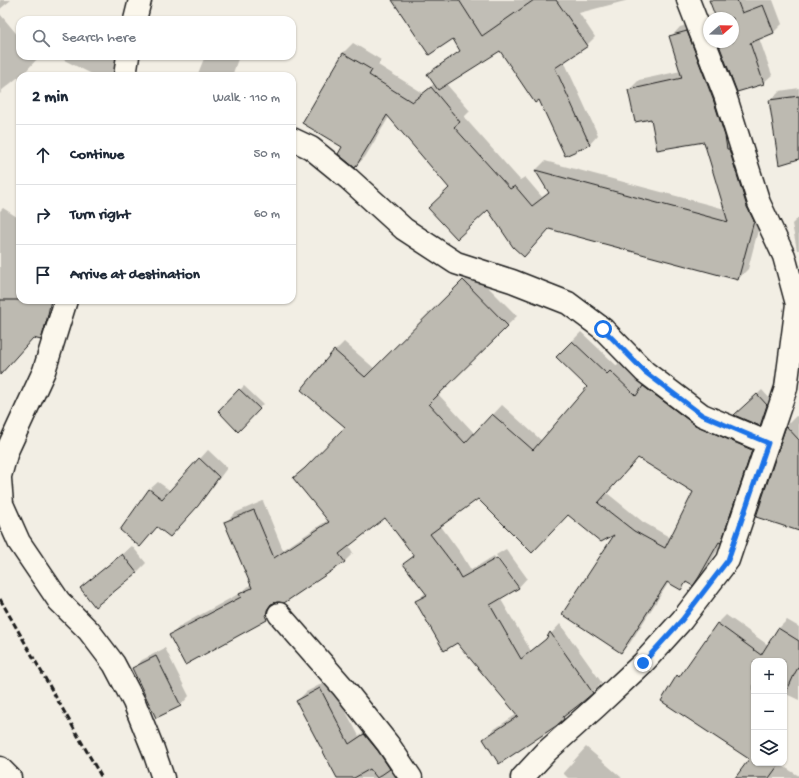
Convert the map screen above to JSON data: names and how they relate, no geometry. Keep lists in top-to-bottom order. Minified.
{"north":"right","page":{"search":"Search here","heading":["2 min","Walk · 110 m"],"list":[["Continue","50 m"],["Turn right","60 m"],"Arrive at destination"],"map_buttons":["+","−"]}}
